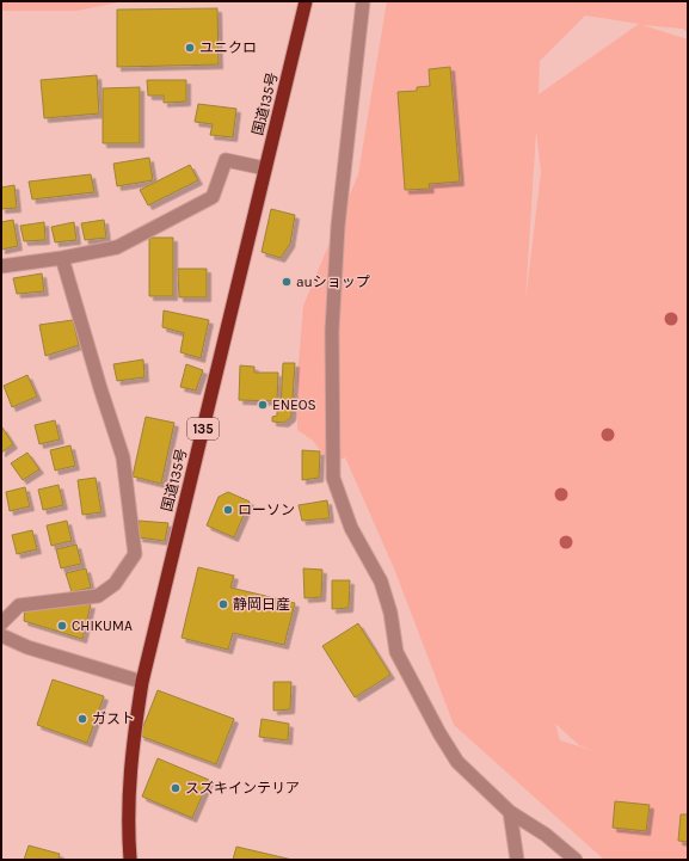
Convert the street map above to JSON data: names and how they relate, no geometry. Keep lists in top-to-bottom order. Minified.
{"streets":{"highway":["国道135号","135"]},"places":["ユニクロ","auショップ","ENEOS","ローソン","静岡日産","CHIKUMA","ガスト","スズキインテリア"]}
